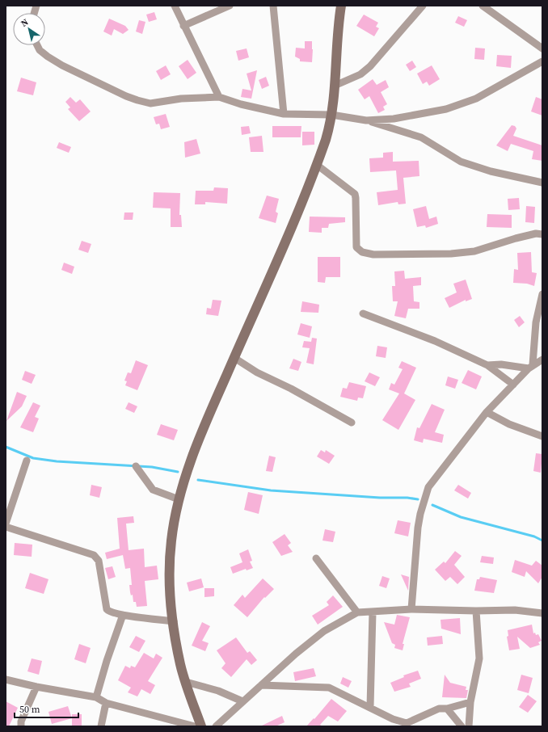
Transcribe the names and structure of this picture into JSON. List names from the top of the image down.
{
  "scale_bar": "50 m",
  "north": "top left"
}
